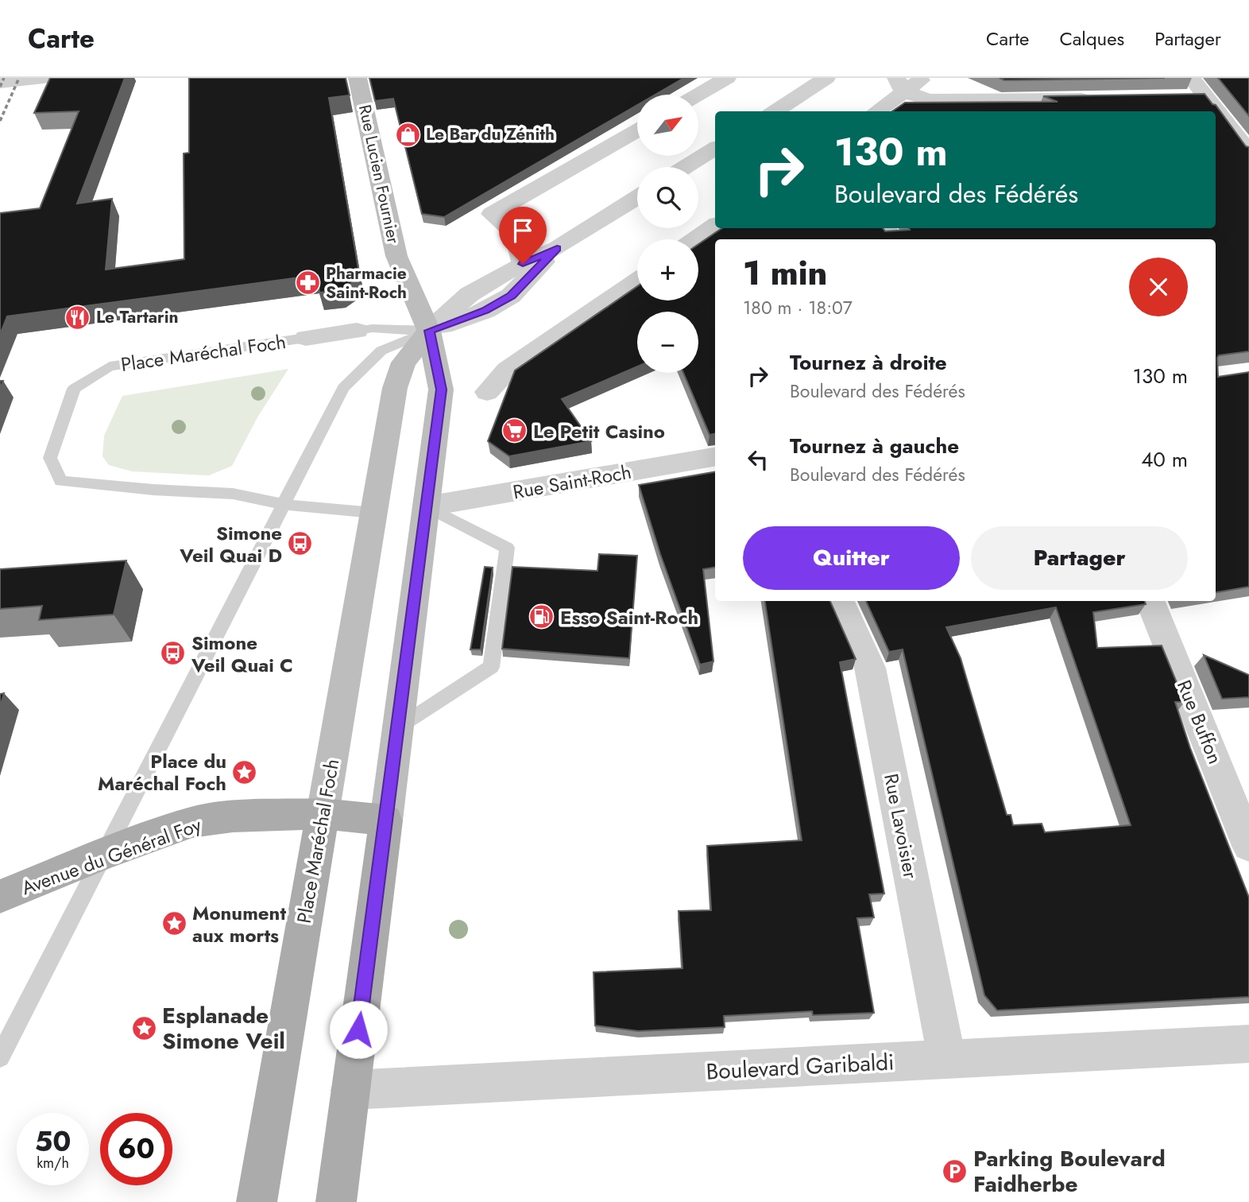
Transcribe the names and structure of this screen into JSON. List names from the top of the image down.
{
  "streets": {
    "main road": ["Rue Lucien Fournier", "Place Maréchal Foch", "Avenue du Général Foy"],
    "street": [
      "Rue Saint-Roch",
      "Rue Buffon",
      "Rue Lavoisier",
      "Boulevard Garibaldi"
    ]
  },
  "crossings": [
    ["Rue Lucien Fournier", "Place Maréchal Foch"],
    ["Place Maréchal Foch", "Avenue du Général Foy"],
    ["Rue Lavoisier", "Boulevard Garibaldi"]
  ],
  "places": {
    "shop": ["Le Bar du Zénith"],
    "pharmacy": ["Pharmacie Saint-Roch"],
    "restaurant": ["Le Tartarin"],
    "supermarket": ["Le Petit Casino"],
    "bus stop": ["Simone Veil Quai D", "Simone Veil Quai C"],
    "fuel station": ["Esso Saint-Roch"],
    "place": ["Place du Maréchal Foch", "Monument aux morts", "Esplanade Simone Veil"],
    "parking": ["Parking Boulevard Faidherbe"]
  },
  "north": "top right",
  "page": {
    "header": "Carte",
    "nav": ["Carte", "Calques", "Partager"],
    "map_buttons": ["+", "−"],
    "turn": ["130 m", "Boulevard des Fédérés"],
    "heading": ["1 min", "180 m · 18:07"],
    "list": [
      {
        "name": "Tournez à droite",
        "note": "Boulevard des Fédérés",
        "value": "130 m"
      },
      {
        "name": "Tournez à gauche",
        "note": "Boulevard des Fédérés",
        "value": "40 m"
      }
    ],
    "buttons": ["Quitter", "Partager"],
    "speed": "50 km/h",
    "limit": "60"
  }
}
